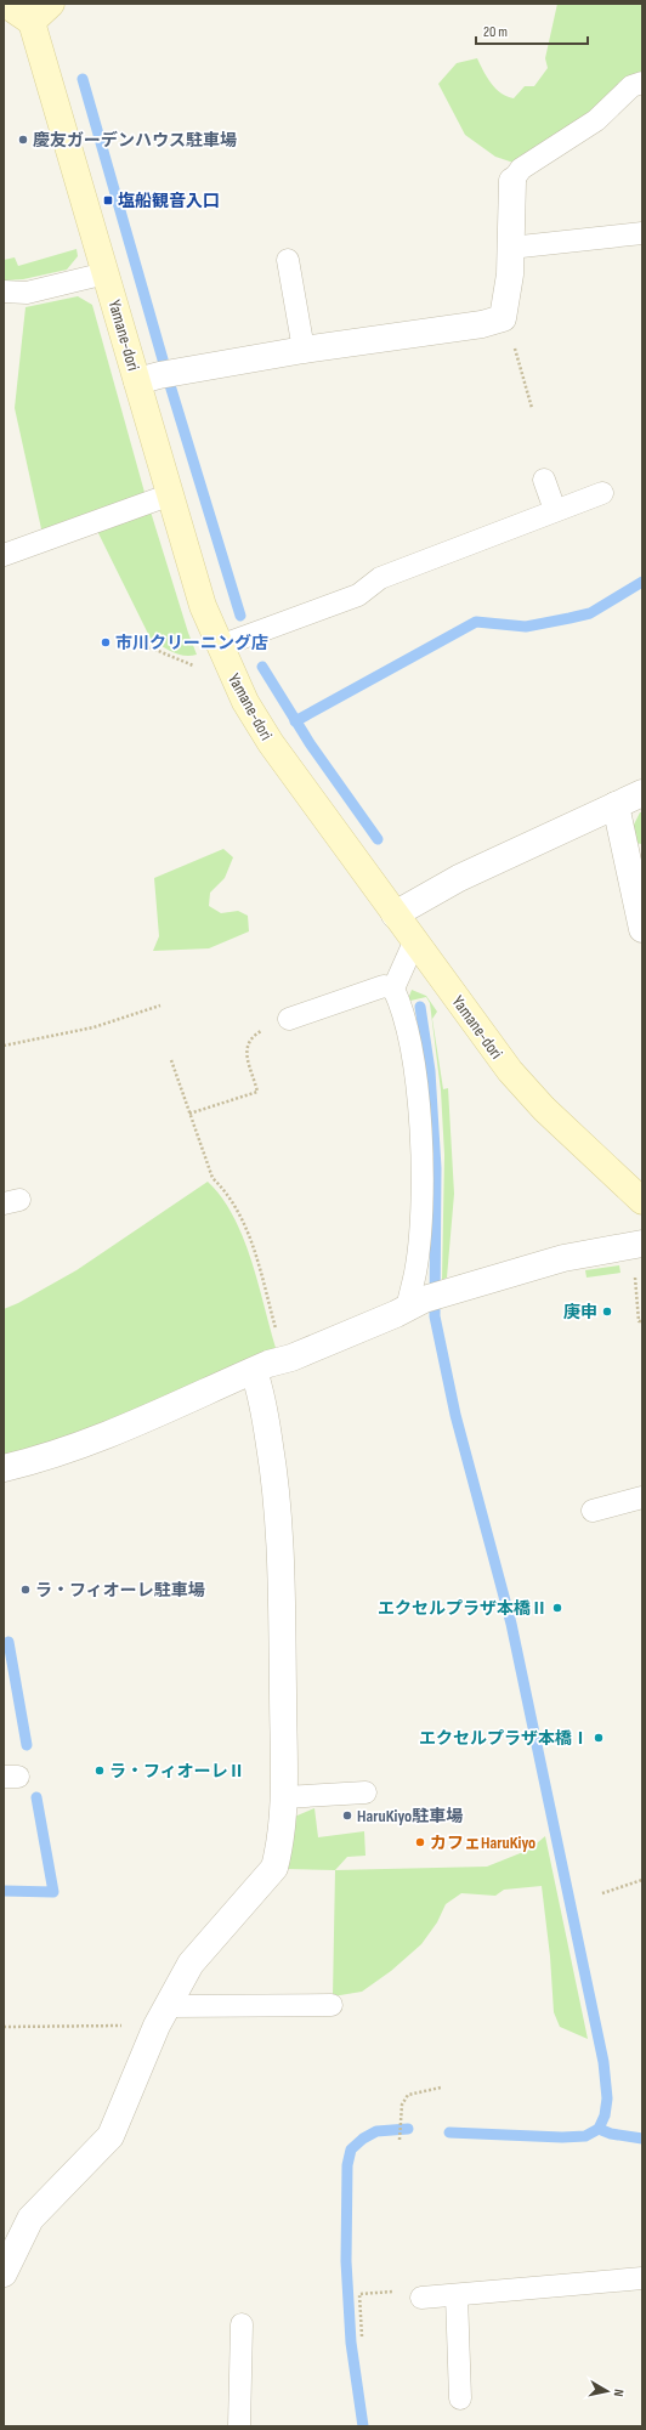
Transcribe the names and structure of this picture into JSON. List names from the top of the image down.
{
  "streets": {
    "street": ["Yamane-dori"]
  },
  "places": {
    "other": [
      "慶友ガーデンハウス駐車場",
      "市川クリーニング店",
      "庚申",
      "ラ・フィオーレ駐車場",
      "エクセルプラザ本橋Ⅱ",
      "エクセルプラザ本橋Ⅰ",
      "ラ・フィオーレⅡ",
      "HaruKiyo駐車場",
      "カフェHaruKiyo"
    ],
    "transit": ["塩船観音入口"]
  },
  "scale_bar": "20 m",
  "north": "right"
}
